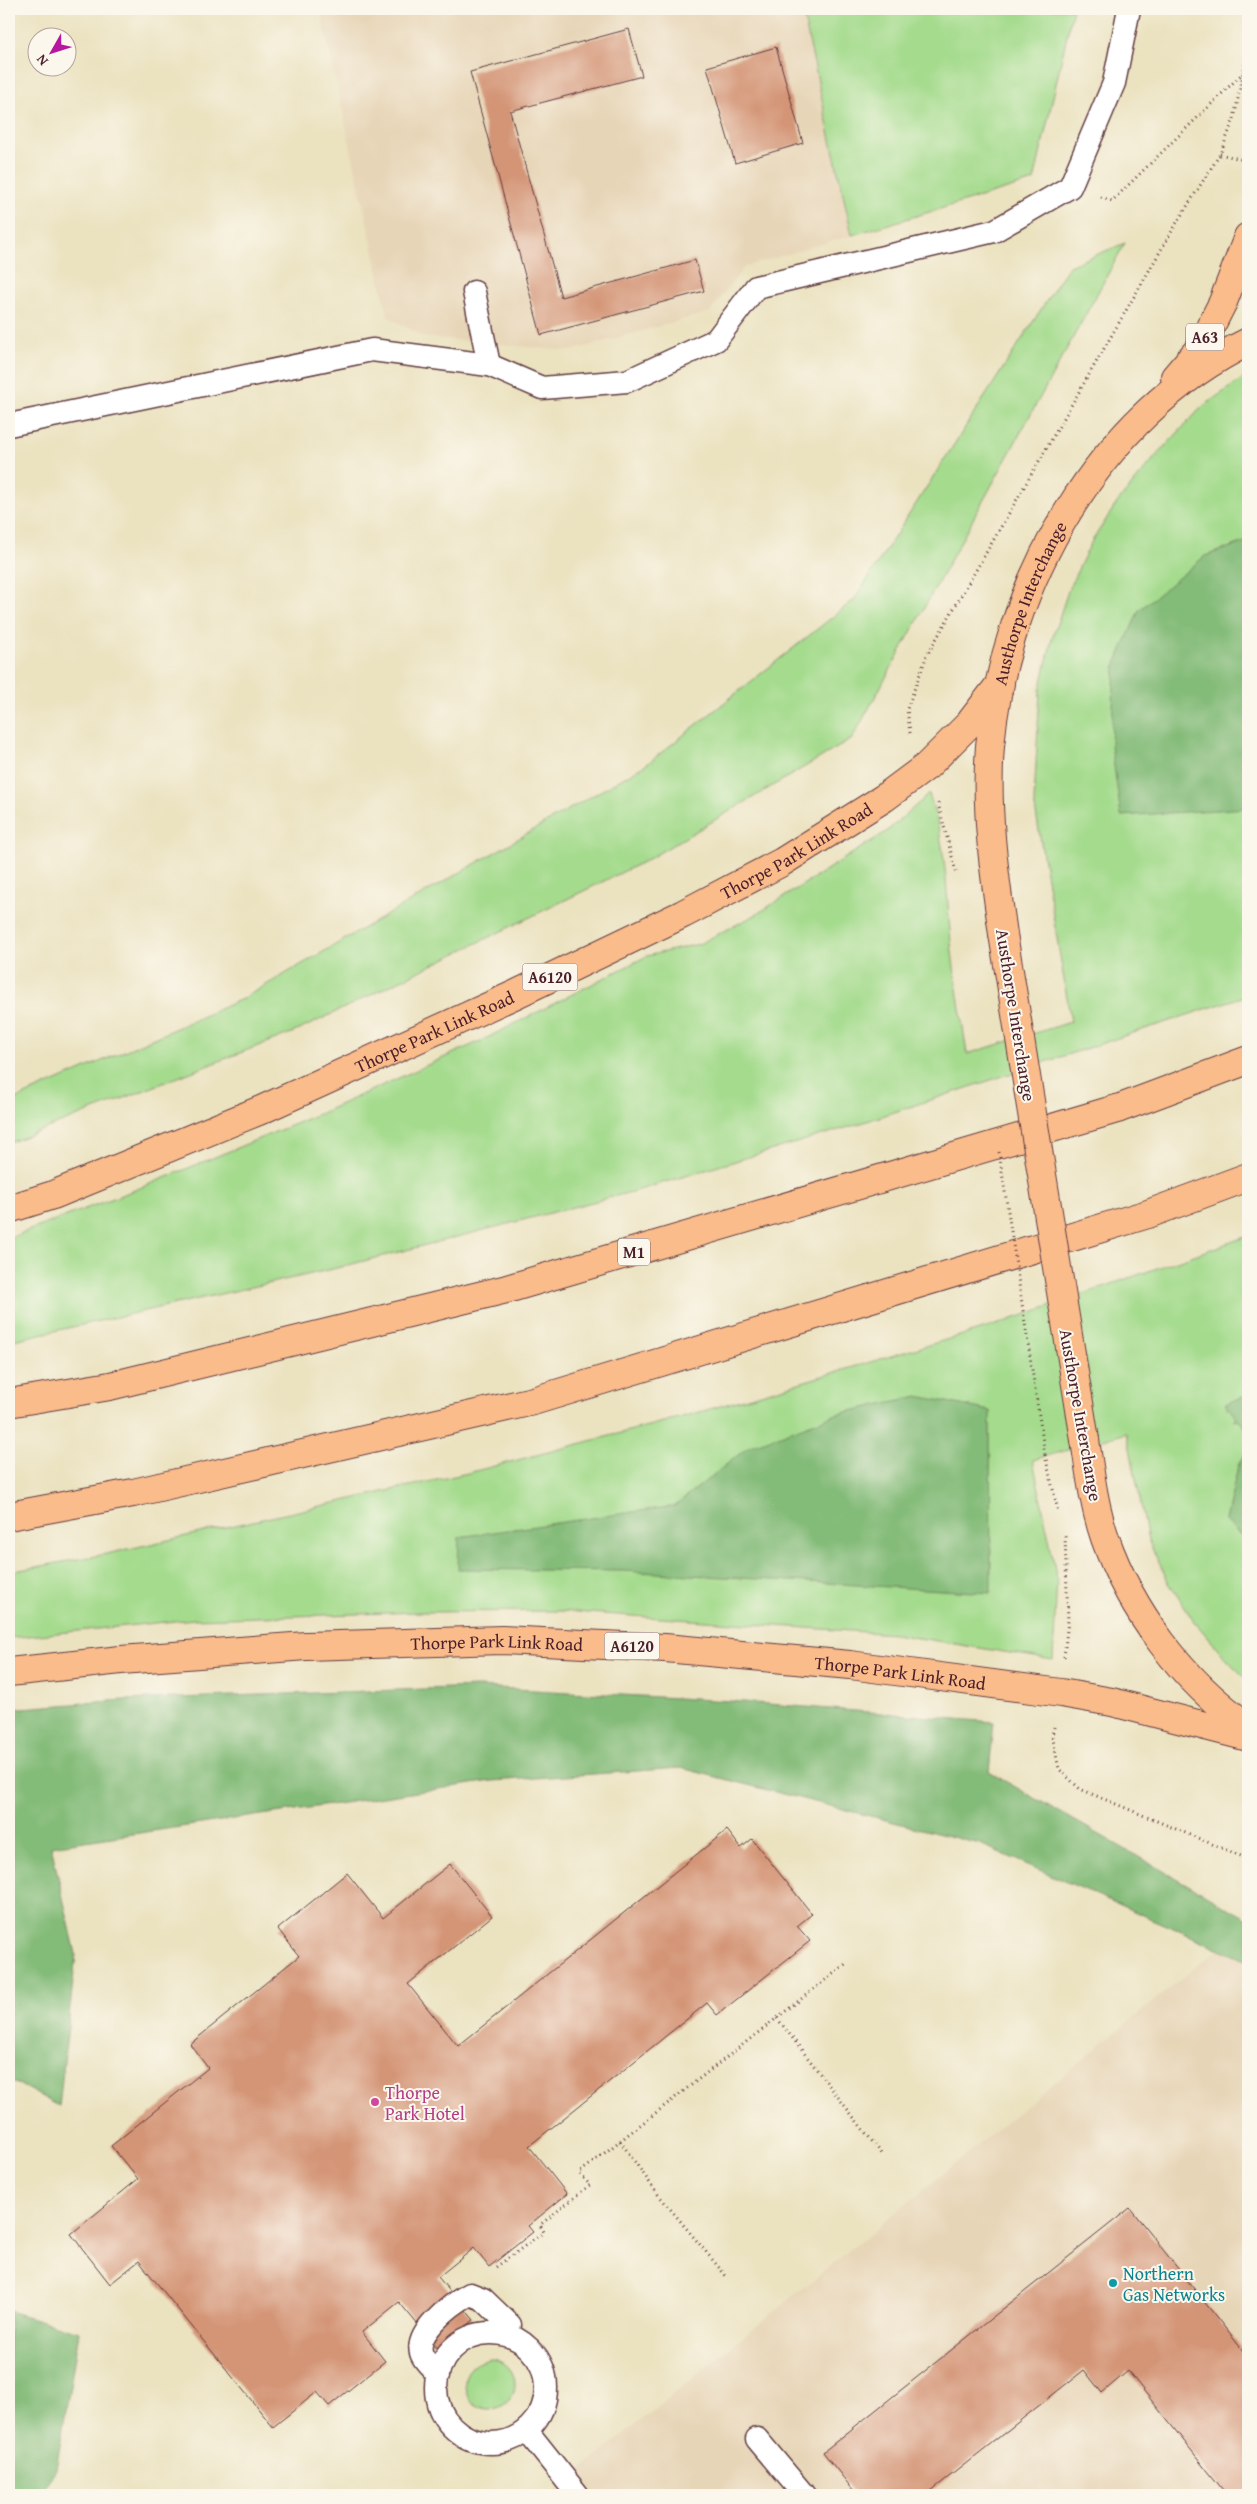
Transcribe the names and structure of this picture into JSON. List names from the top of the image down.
{
  "streets": {
    "highway": [
      "A63",
      "Austhorpe Interchange",
      "Thorpe Park Link Road",
      "A6120",
      "M1"
    ]
  },
  "crossings": [
    ["A63", "Austhorpe Interchange"],
    ["Austhorpe Interchange", "Thorpe Park Link Road"]
  ],
  "places": ["Thorpe Park Hotel", "Northern Gas Networks"],
  "north": "bottom left"
}
